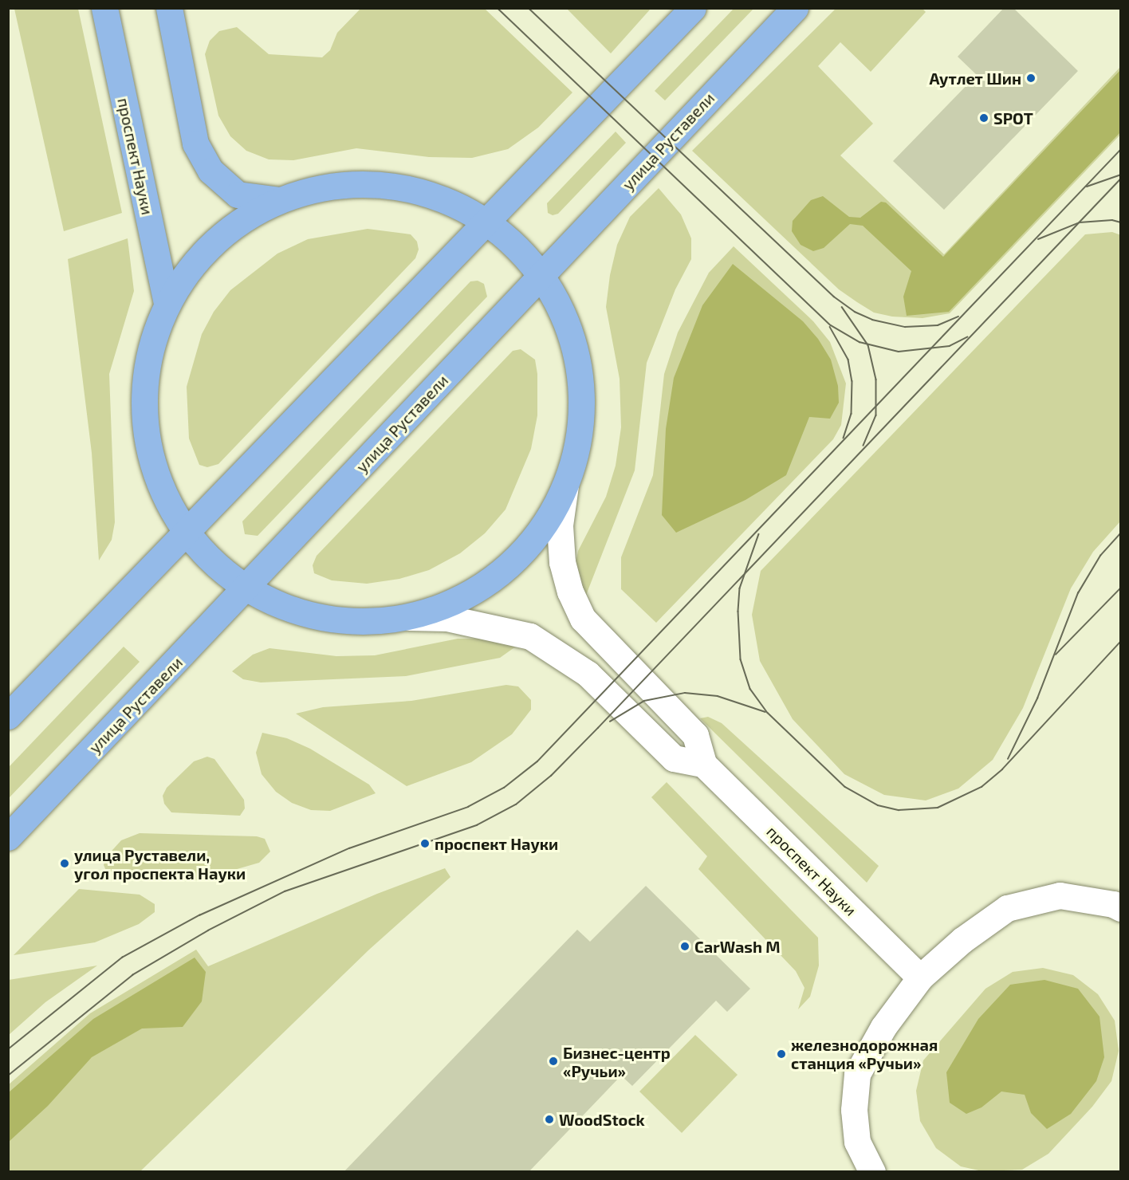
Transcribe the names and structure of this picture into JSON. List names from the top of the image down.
{
  "streets": {
    "main road": ["улица Руставели", "проспект Науки"]
  },
  "places": [
    "Аутлет Шин",
    "SPOT",
    "проспект Науки",
    "улица Руставели, угол проспекта Науки",
    "CarWash M",
    "железнодорожная станция «Ручьи»",
    "Бизнес-центр «Ручьи»",
    "WoodStock"
  ]
}
